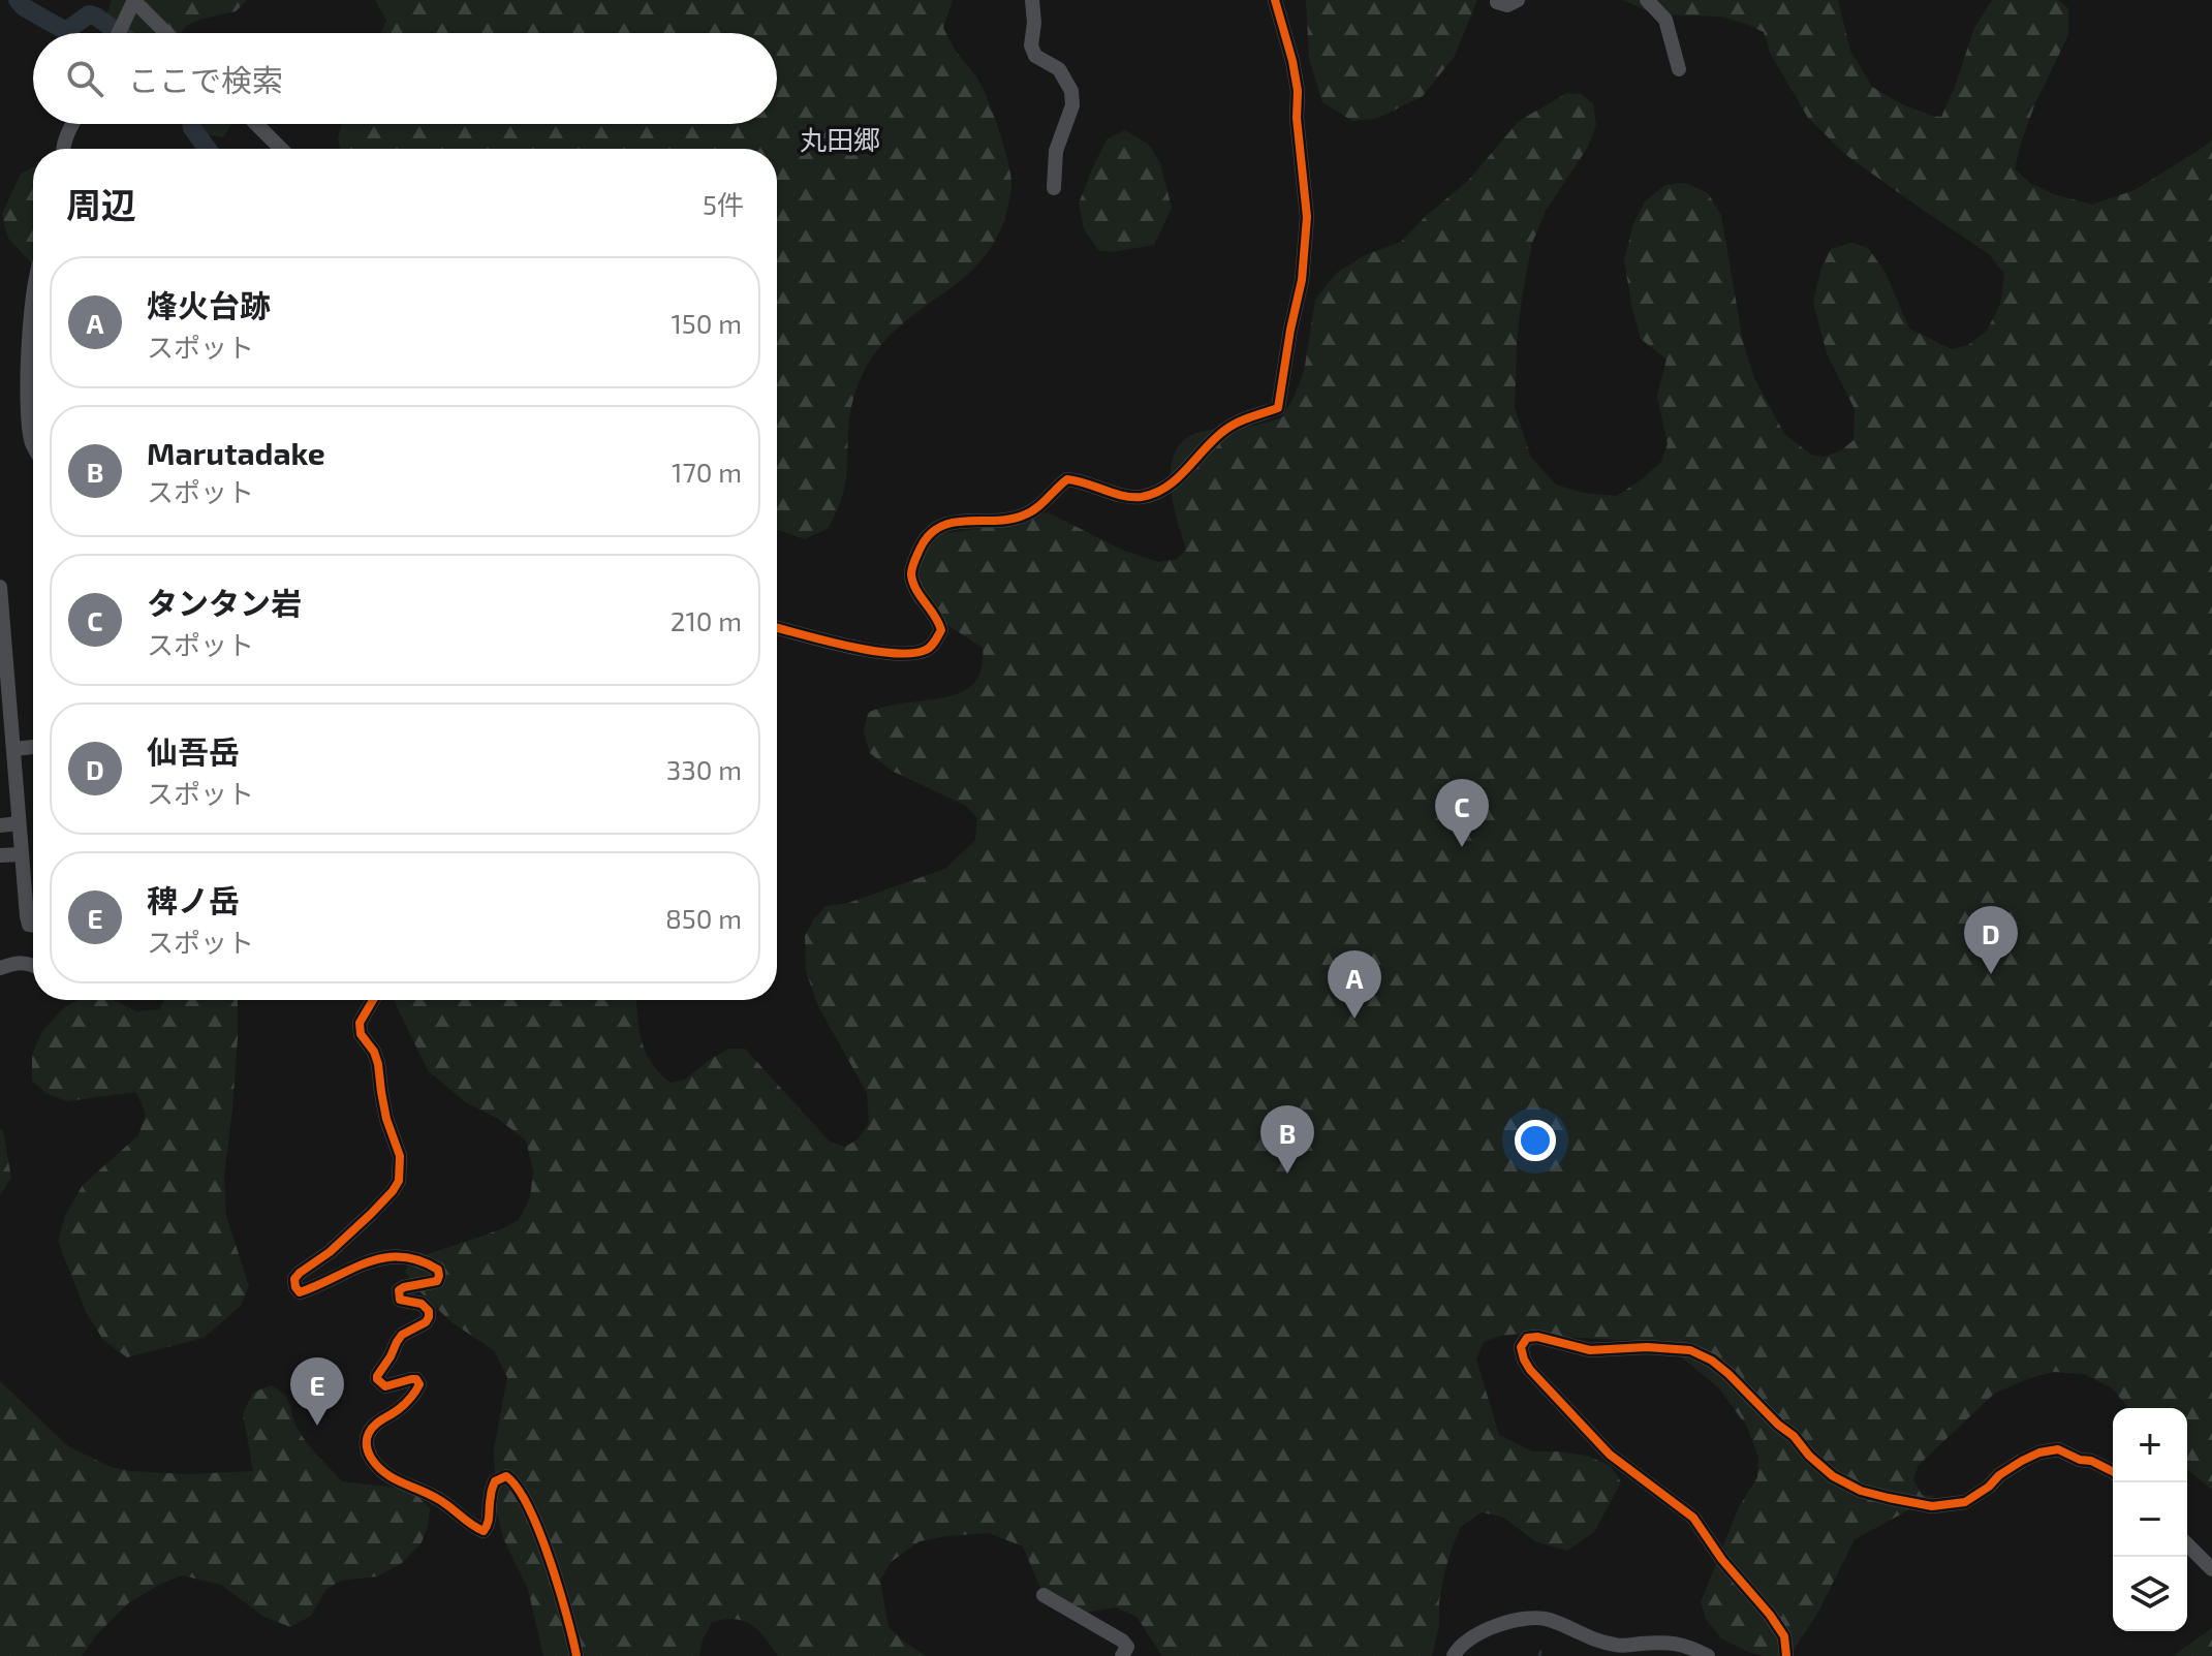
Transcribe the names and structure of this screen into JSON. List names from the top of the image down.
{
  "districts": ["丸田郷"],
  "page": {
    "search": "ここで検索",
    "heading": ["周辺", "5件"],
    "list": [
      {
        "mark": "A",
        "name": "烽火台跡",
        "note": "スポット",
        "value": "150 m"
      },
      {
        "mark": "B",
        "name": "Marutadake",
        "note": "スポット",
        "value": "170 m"
      },
      {
        "mark": "C",
        "name": "タンタン岩",
        "note": "スポット",
        "value": "210 m"
      },
      {
        "mark": "D",
        "name": "仙吾岳",
        "note": "スポット",
        "value": "330 m"
      },
      {
        "mark": "E",
        "name": "稗ノ岳",
        "note": "スポット",
        "value": "850 m"
      }
    ],
    "pins": [
      "C",
      "D",
      "A",
      "B",
      "E"
    ],
    "map_buttons": ["+", "−"]
  }
}
